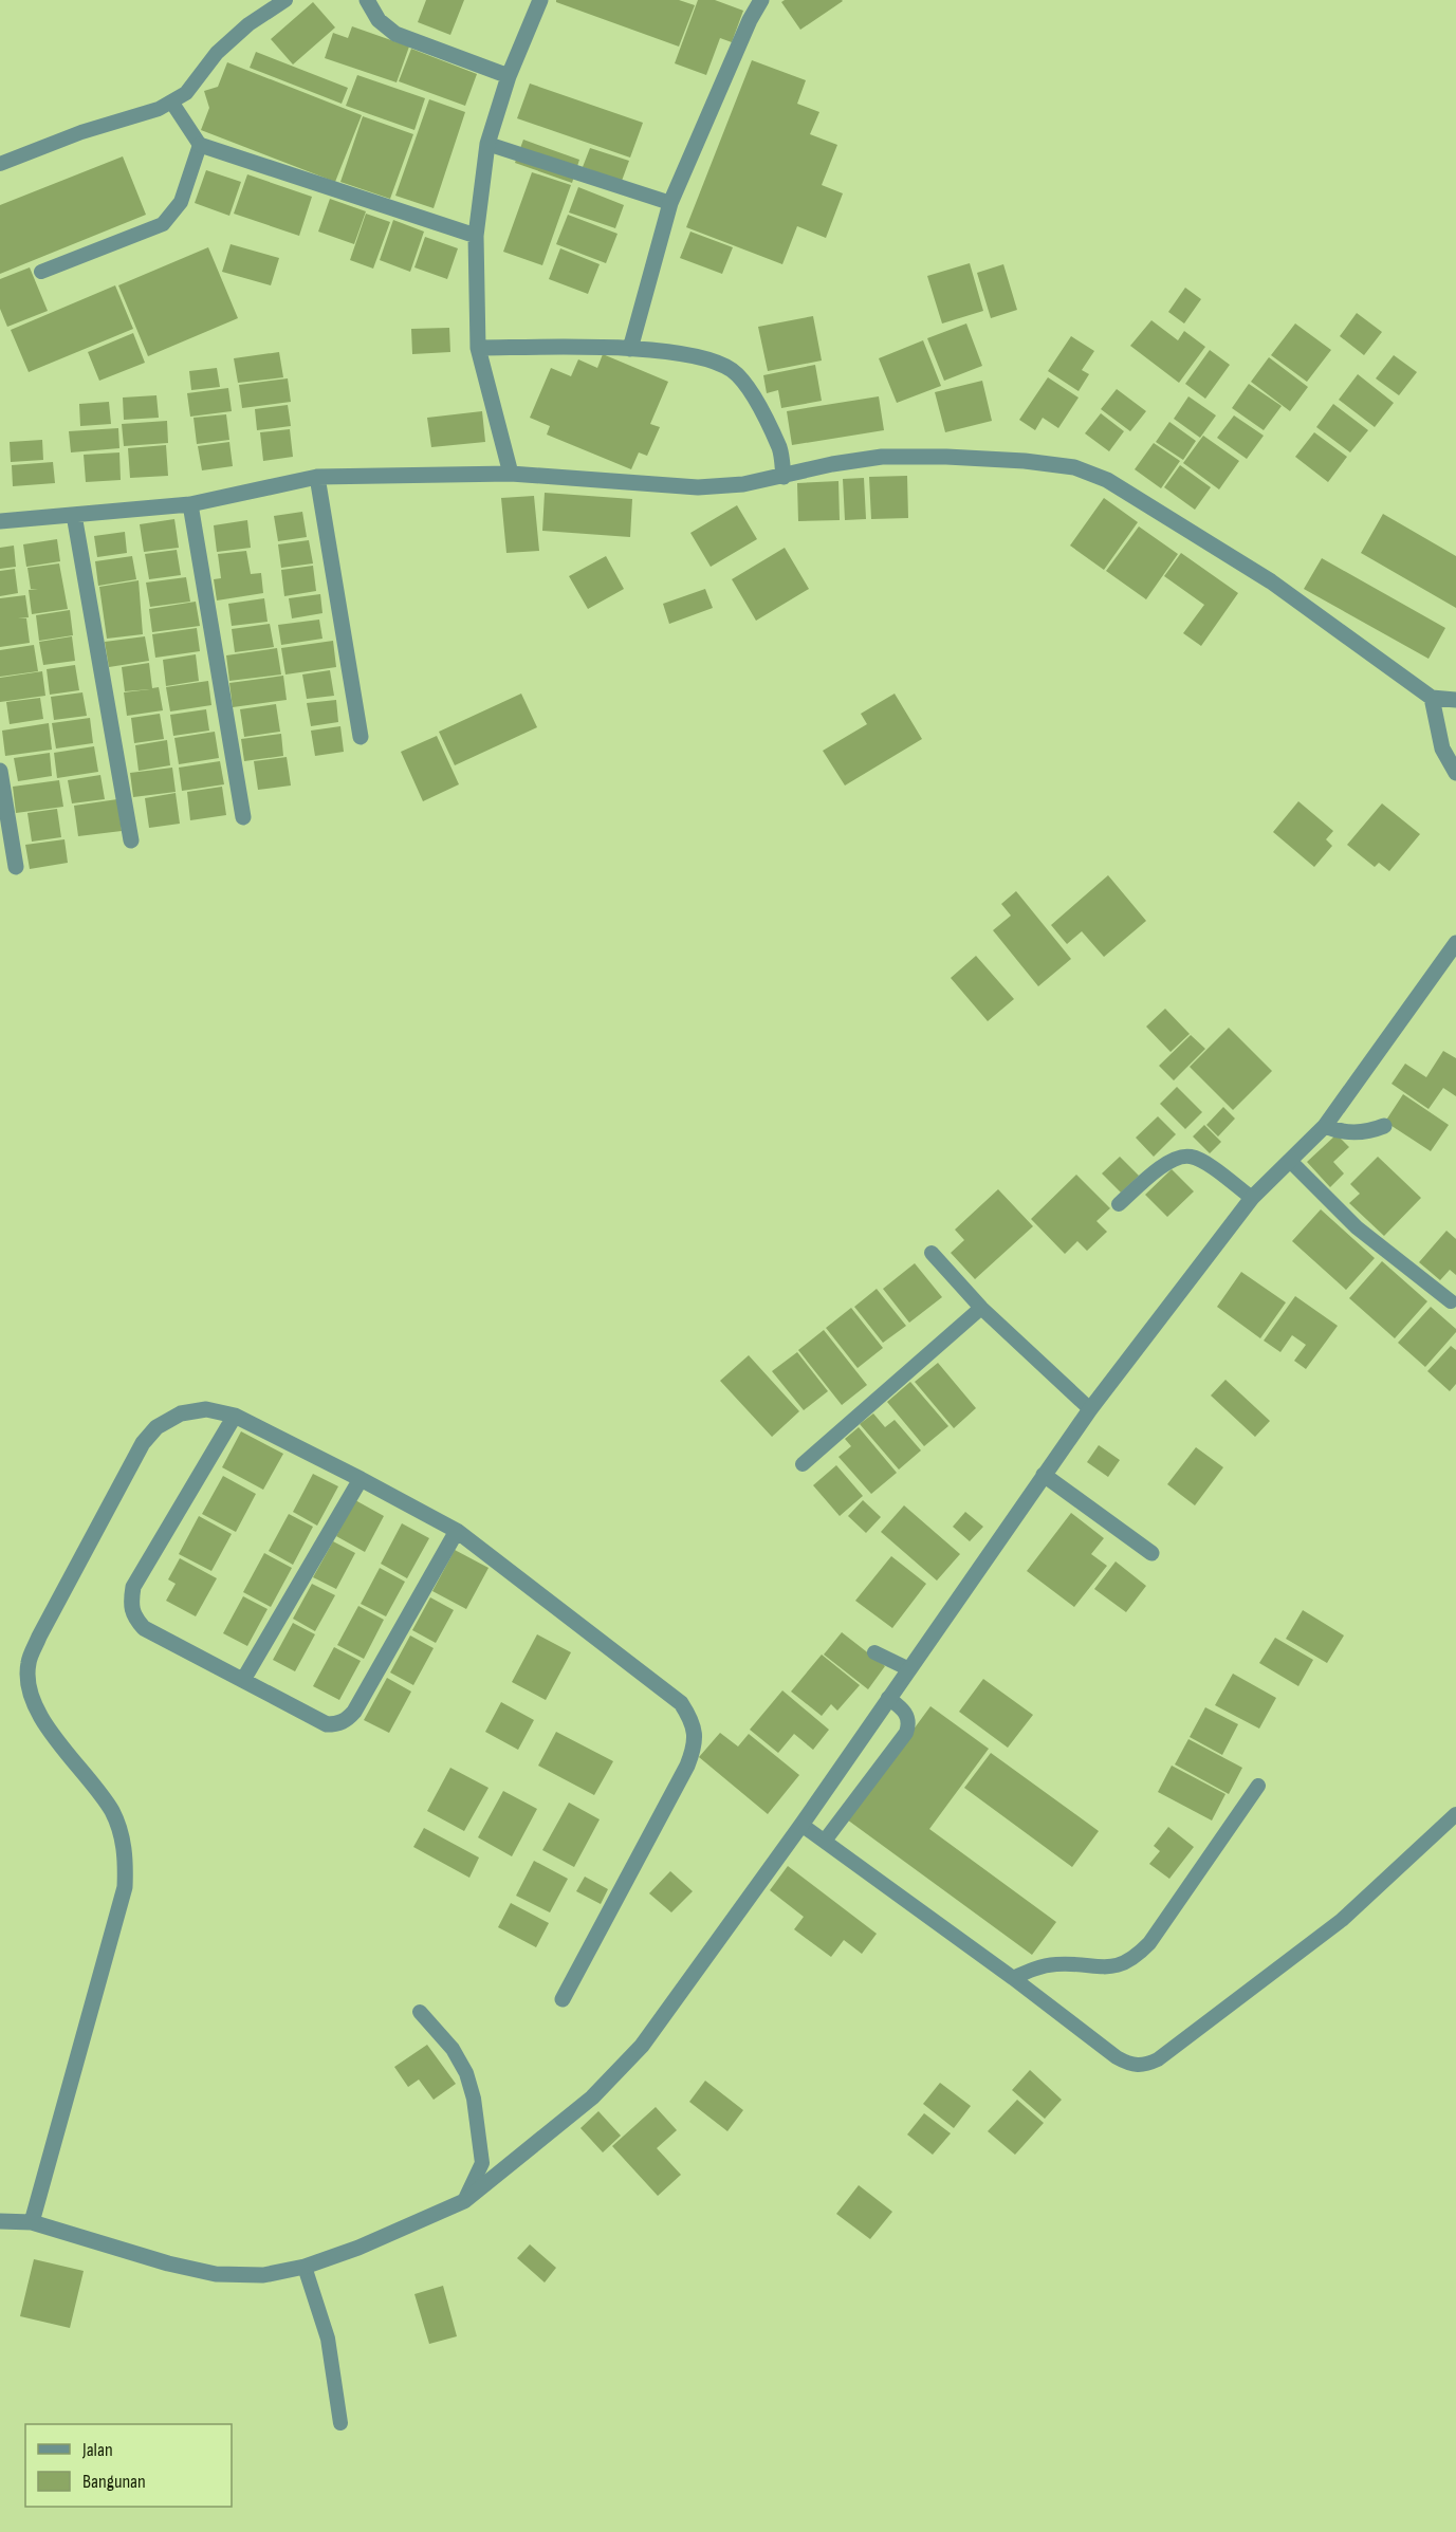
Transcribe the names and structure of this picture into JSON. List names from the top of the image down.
{
  "legend": ["Jalan", "Bangunan"]
}
